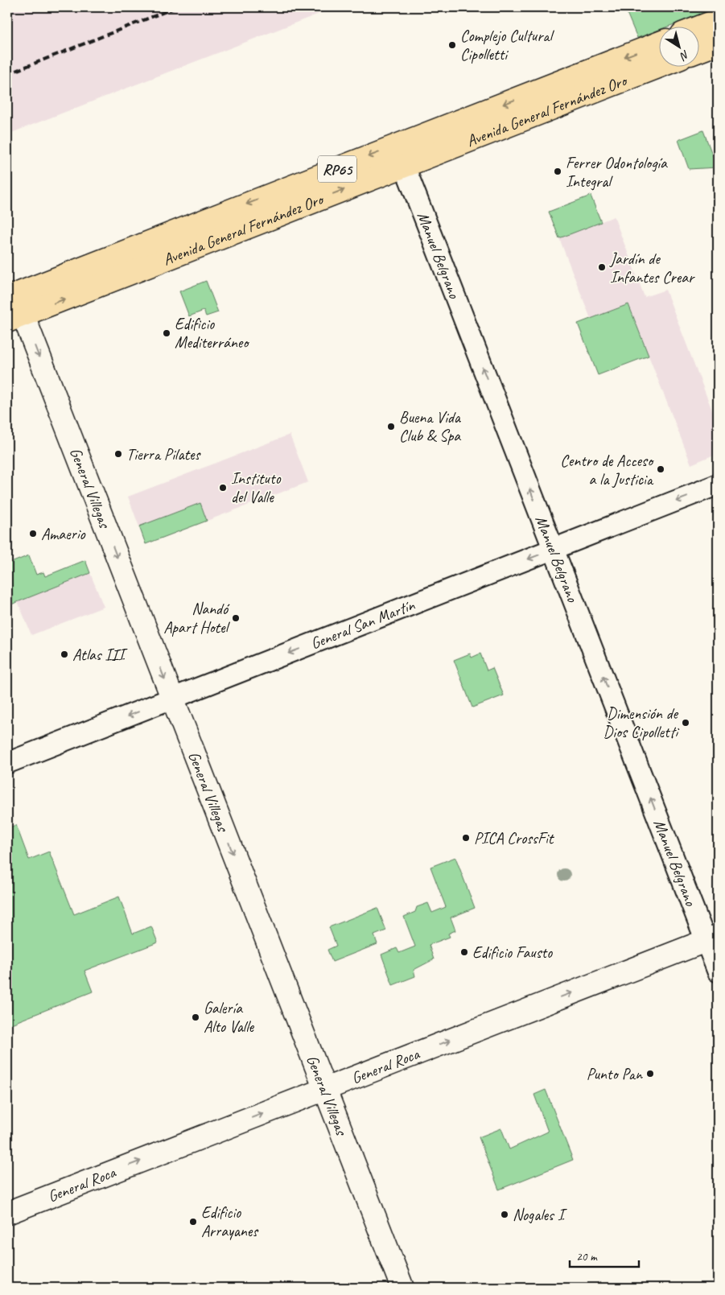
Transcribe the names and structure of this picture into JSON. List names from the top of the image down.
{
  "streets": {
    "main road": ["Avenida General Fernández Oro", "RP65"],
    "street": [
      "Manuel Belgrano",
      "General Villegas",
      "General San Martín",
      "General Roca"
    ]
  },
  "crossings": [
    ["Avenida General Fernández Oro", "Manuel Belgrano"],
    ["Avenida General Fernández Oro", "General Villegas"],
    ["Manuel Belgrano", "General San Martín"],
    ["Manuel Belgrano", "General Roca"],
    ["General Villegas", "General San Martín"],
    ["General Villegas", "General Roca"]
  ],
  "one_way": [
    "Manuel Belgrano",
    "General Villegas",
    "General San Martín",
    "General Roca"
  ],
  "places": [
    "Complejo Cultural Cipolletti",
    "Ferrer Odontología Integral",
    "Jardín de Infantes Crear",
    "Edificio Mediterráneo",
    "Buena Vida Club & Spa",
    "Tierra Pilates",
    "Centro de Acceso a la Justicia",
    "Instituto del Valle",
    "Amaerio",
    "Nandó Apart Hotel",
    "Atlas III",
    "Dimensión de Dios Cipolletti",
    "PICA CrossFit",
    "Edificio Fausto",
    "Galería Alto Valle",
    "Punto Pan",
    "Nogales I",
    "Edificio Arrayanes"
  ],
  "scale_bar": "20 m",
  "north": "bottom right"
}
